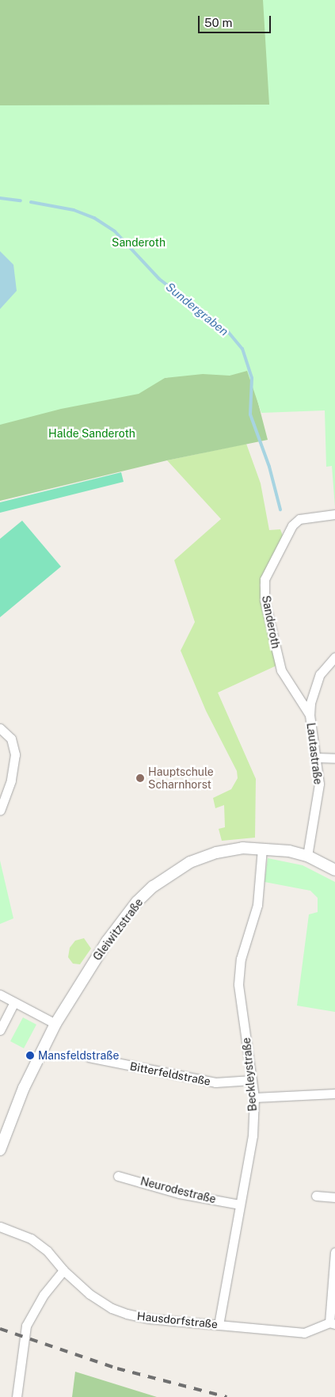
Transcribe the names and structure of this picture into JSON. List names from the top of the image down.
{
  "streets": {
    "street": [
      "Sanderoth",
      "Lautastraße",
      "Gleiwitzstraße",
      "Bitterfeldstraße",
      "Beckleystraße",
      "Neurodestraße",
      "Hausdorfstraße"
    ]
  },
  "crossings": [
    ["Sanderoth", "Lautastraße"],
    ["Lautastraße", "Gleiwitzstraße"],
    ["Gleiwitzstraße", "Beckleystraße"],
    ["Bitterfeldstraße", "Beckleystraße"],
    ["Beckleystraße", "Neurodestraße"],
    ["Beckleystraße", "Hausdorfstraße"]
  ],
  "water": ["Sundergraben"],
  "parks": ["Sanderoth", "Halde Sanderoth"],
  "places": ["Hauptschule Scharnhorst", "Mansfeldstraße"],
  "scale_bar": "50 m"
}
